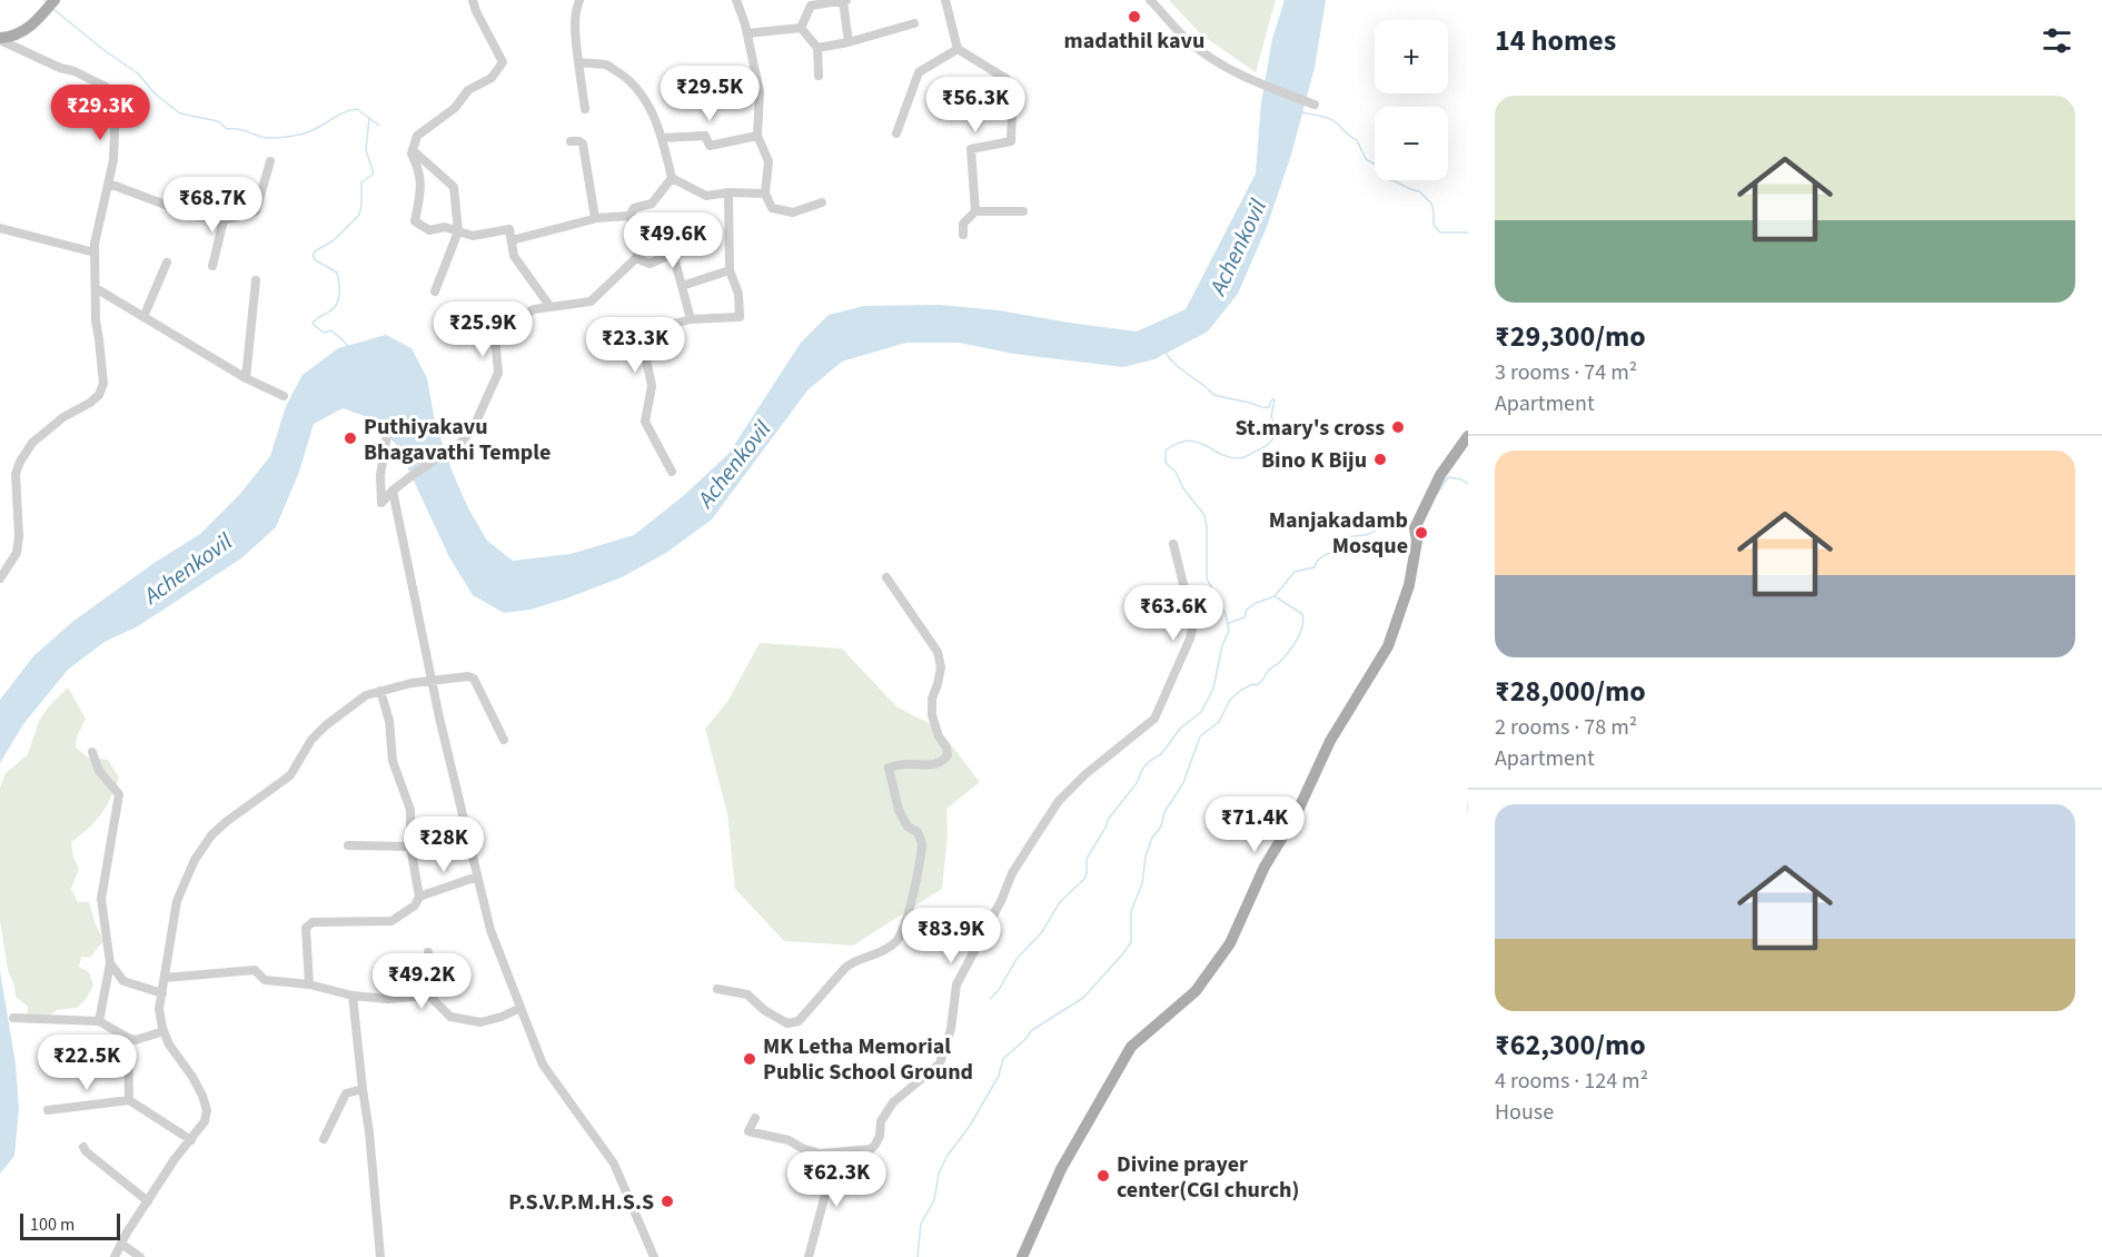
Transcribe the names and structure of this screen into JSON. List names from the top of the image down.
{
  "water": ["Achenkovil"],
  "places": [
    "madathil kavu",
    "St.mary's cross",
    "Puthiyakavu Bhagavathi Temple",
    "Bino K Biju",
    "Manjakadamb Mosque",
    "MK Letha Memorial Public School Ground",
    "Divine prayer center(CGI church)",
    "P.S.V.P.M.H.S.S"
  ],
  "scale_bar": "100 m",
  "page": {
    "heading": "14 homes",
    "map_buttons": ["+", "−"],
    "price": [
      "₹29.5K",
      "₹56.3K",
      "₹29.3K",
      "₹68.7K",
      "₹49.6K",
      "₹25.9K",
      "₹23.3K",
      "₹63.6K",
      "₹71.4K",
      "₹28K",
      "₹83.9K",
      "₹49.2K",
      "₹22.5K",
      "₹62.3K"
    ],
    "list": [
      {
        "name": "₹29,300/mo",
        "note": "3 rooms · 74 m² · Apartment"
      },
      {
        "name": "₹28,000/mo",
        "note": "2 rooms · 78 m² · Apartment"
      },
      {
        "name": "₹62,300/mo",
        "note": "4 rooms · 124 m² · House"
      }
    ],
    "scale": "100 m"
  }
}
